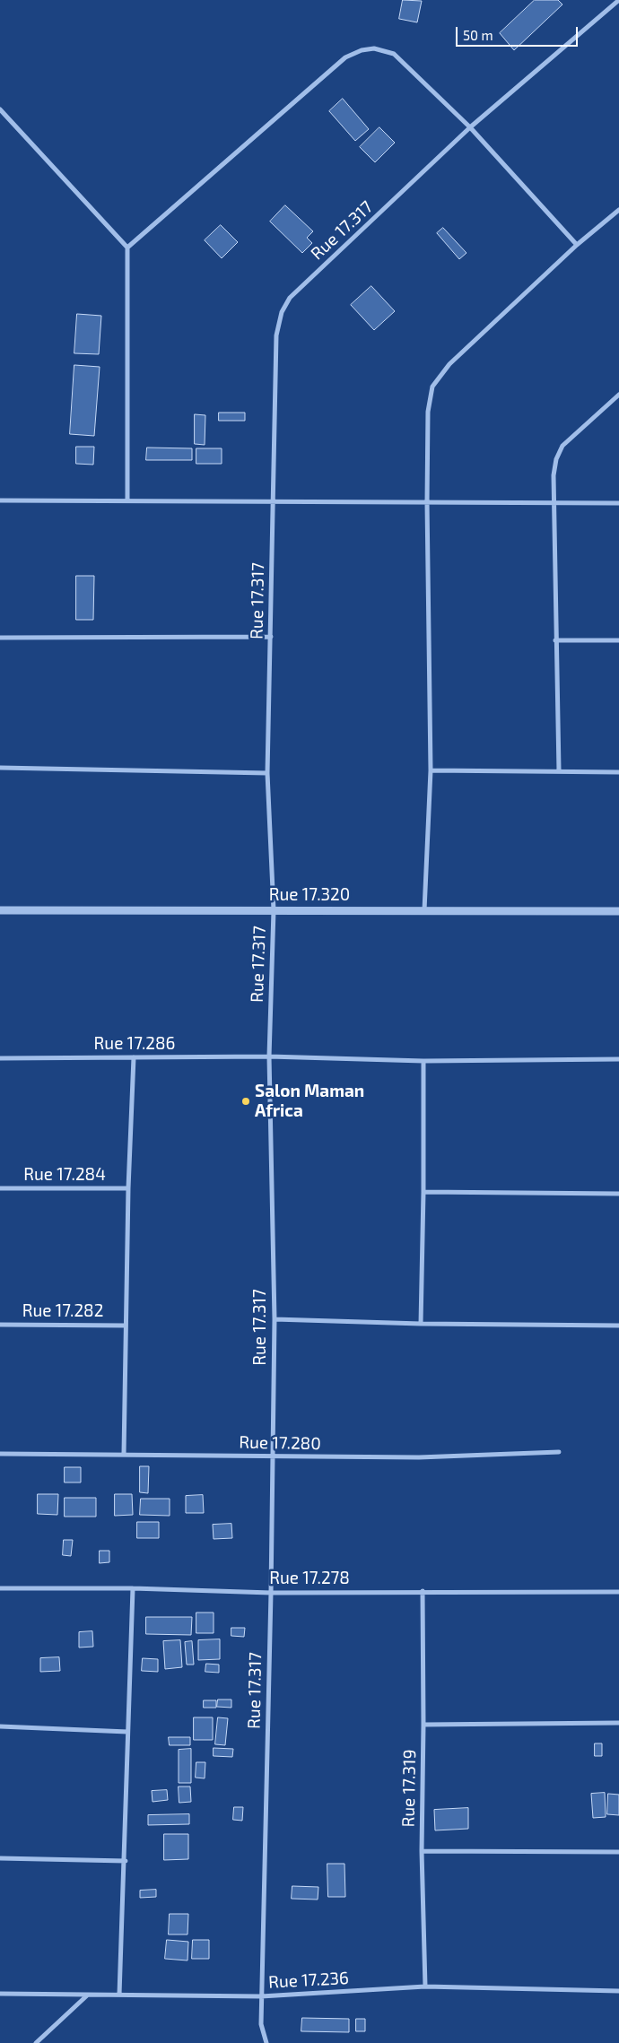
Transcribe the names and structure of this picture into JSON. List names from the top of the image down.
{
  "streets": {
    "street": [
      "Rue 17.317",
      "Rue 17.320",
      "Rue 17.286",
      "Rue 17.284",
      "Rue 17.282",
      "Rue 17.280",
      "Rue 17.278",
      "Rue 17.319",
      "Rue 17.236"
    ]
  },
  "crossings": [
    ["Rue 17.317", "Rue 17.320"],
    ["Rue 17.317", "Rue 17.286"],
    ["Rue 17.317", "Rue 17.280"],
    ["Rue 17.317", "Rue 17.278"],
    ["Rue 17.317", "Rue 17.236"],
    ["Rue 17.278", "Rue 17.319"],
    ["Rue 17.319", "Rue 17.236"]
  ],
  "places": ["Salon Maman Africa"],
  "scale_bar": "50 m"
}
